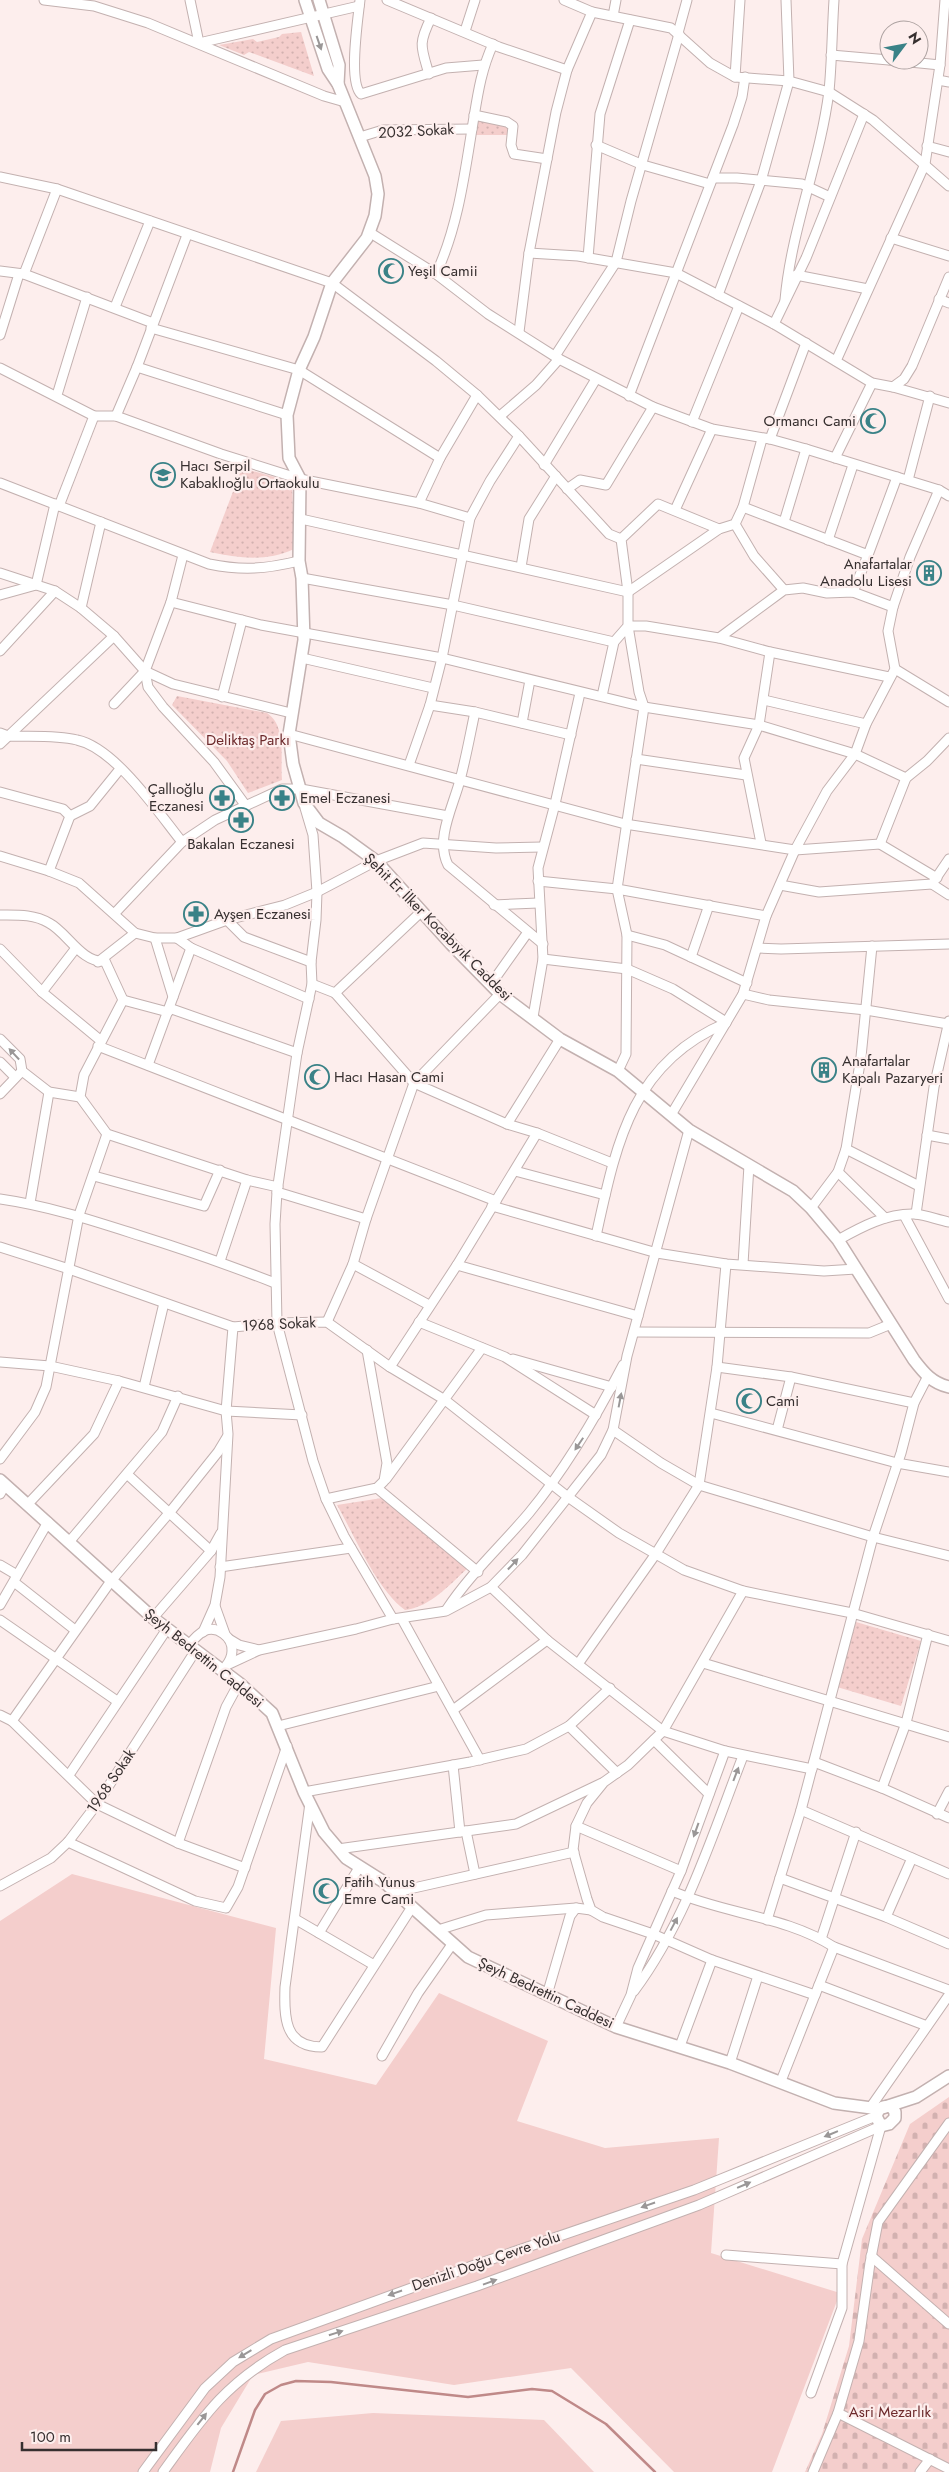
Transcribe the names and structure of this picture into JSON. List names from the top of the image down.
{
  "streets": {
    "main road": ["Şehit Er İlker Kocabıyık Caddesi", "Şeyh Bedrettin Caddesi"],
    "street": ["2032 Sokak", "1968 Sokak", "Denizli Doğu Çevre Yolu"]
  },
  "crossings": [
    ["2032 Sokak", "Şehit Er İlker Kocabıyık Caddesi"],
    ["1968 Sokak", "Şeyh Bedrettin Caddesi"],
    ["Şeyh Bedrettin Caddesi", "Denizli Doğu Çevre Yolu"]
  ],
  "parks": ["Deliktaş Parkı", "Asri Mezarlık"],
  "places": {
    "mosque": [
      "Yeşil Camii",
      "Ormancı Cami",
      "Hacı Hasan Cami",
      "Cami",
      "Fatih Yunus Emre Cami"
    ],
    "school or university": ["Hacı Serpil Kabaklıoğlu Ortaokulu"],
    "building": ["Anafartalar Anadolu Lisesi", "Anafartalar Kapalı Pazaryeri"],
    "pharmacy": [
      "Çallıoğlu Eczanesi",
      "Emel Eczanesi",
      "Bakalan Eczanesi",
      "Ayşen Eczanesi"
    ]
  },
  "scale_bar": "100 m",
  "north": "top right"
}
